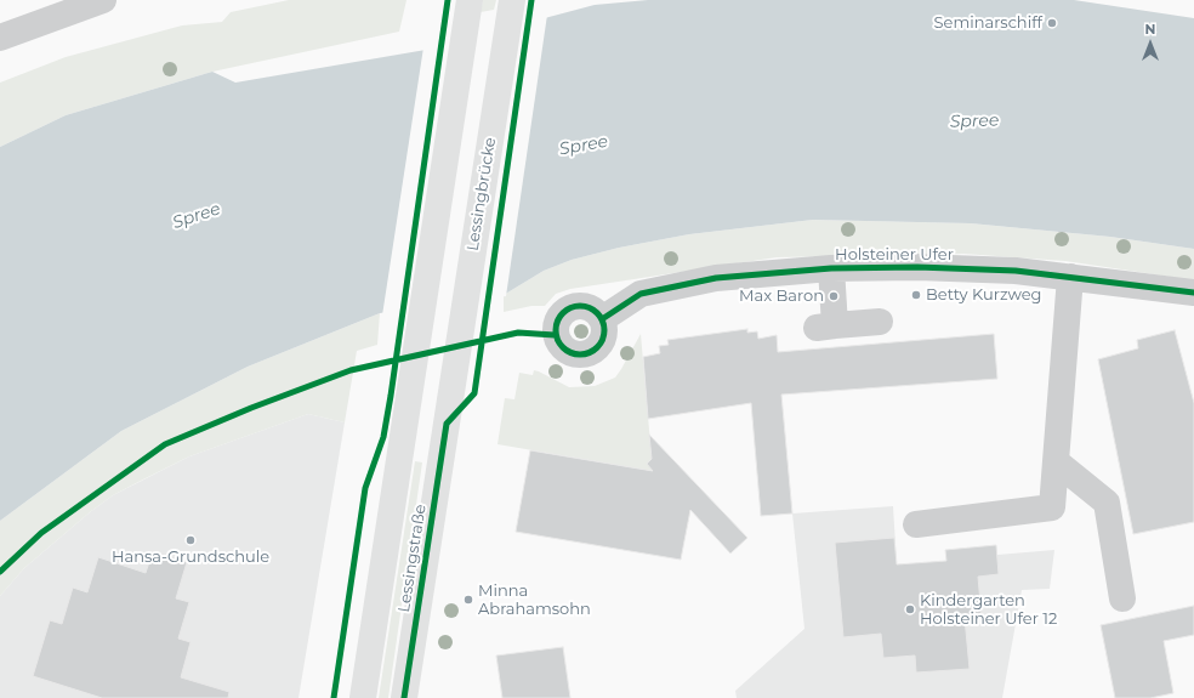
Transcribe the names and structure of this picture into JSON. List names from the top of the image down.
{
  "streets": {
    "main road": ["Lessingbrücke", "Lessingstraße"],
    "street": ["Holsteiner Ufer"]
  },
  "crossings": [
    ["Lessingbrücke", "Lessingstraße"]
  ],
  "water": ["Spree"],
  "places": [
    "Seminarschiff",
    "Betty Kurzweg",
    "Max Baron",
    "Hansa-Grundschule",
    "Minna Abrahamsohn",
    "Kindergarten Holsteiner Ufer 12"
  ],
  "north": "top"
}
